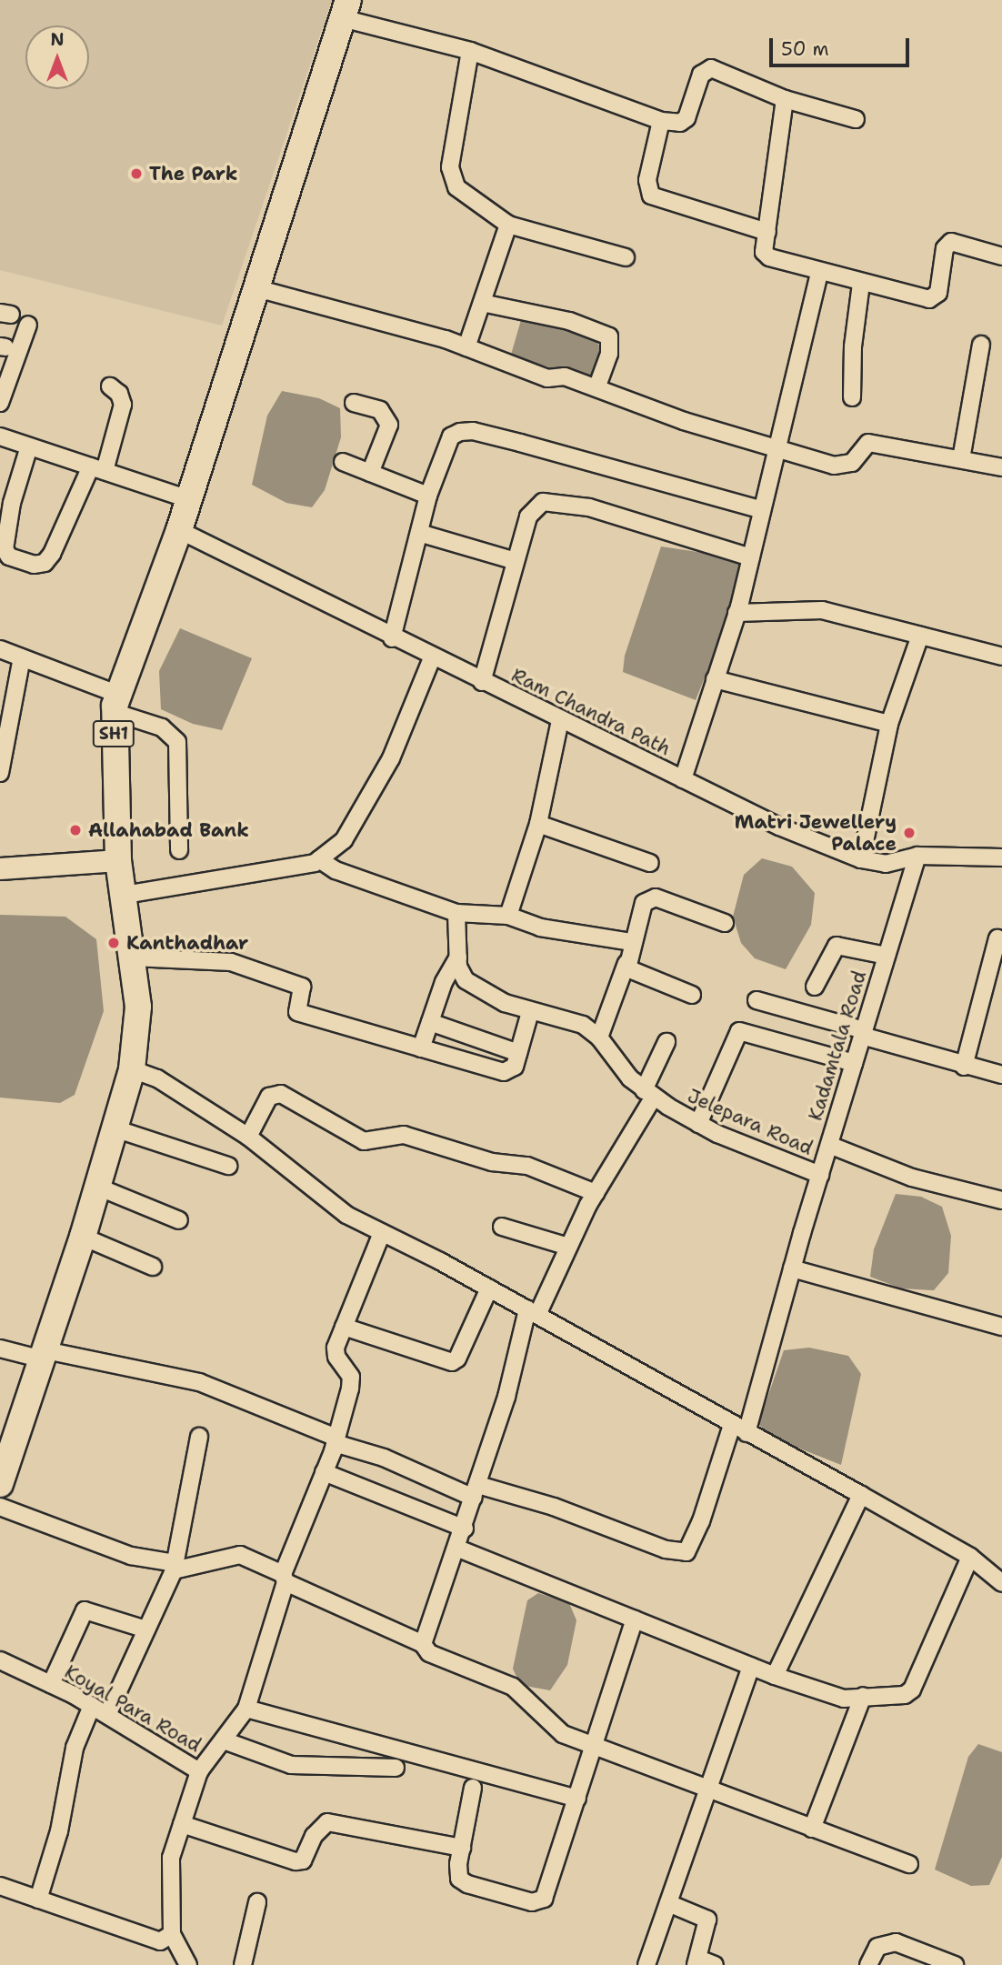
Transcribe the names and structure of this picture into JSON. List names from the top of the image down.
{
  "streets": {
    "main road": ["SH1"],
    "street": [
      "Ram Chandra Path",
      "Kadamtala Road",
      "Jelepara Road",
      "Koyal Para Road"
    ]
  },
  "crossings": [
    ["Ram Chandra Path", "SH1"],
    ["Ram Chandra Path", "Kadamtala Road"],
    ["Kadamtala Road", "Jelepara Road"]
  ],
  "places": [
    "The Park",
    "Allahabad Bank",
    "Matri Jewellery Palace",
    "Kanthadhar"
  ],
  "scale_bar": "50 m",
  "north": "top"
}
